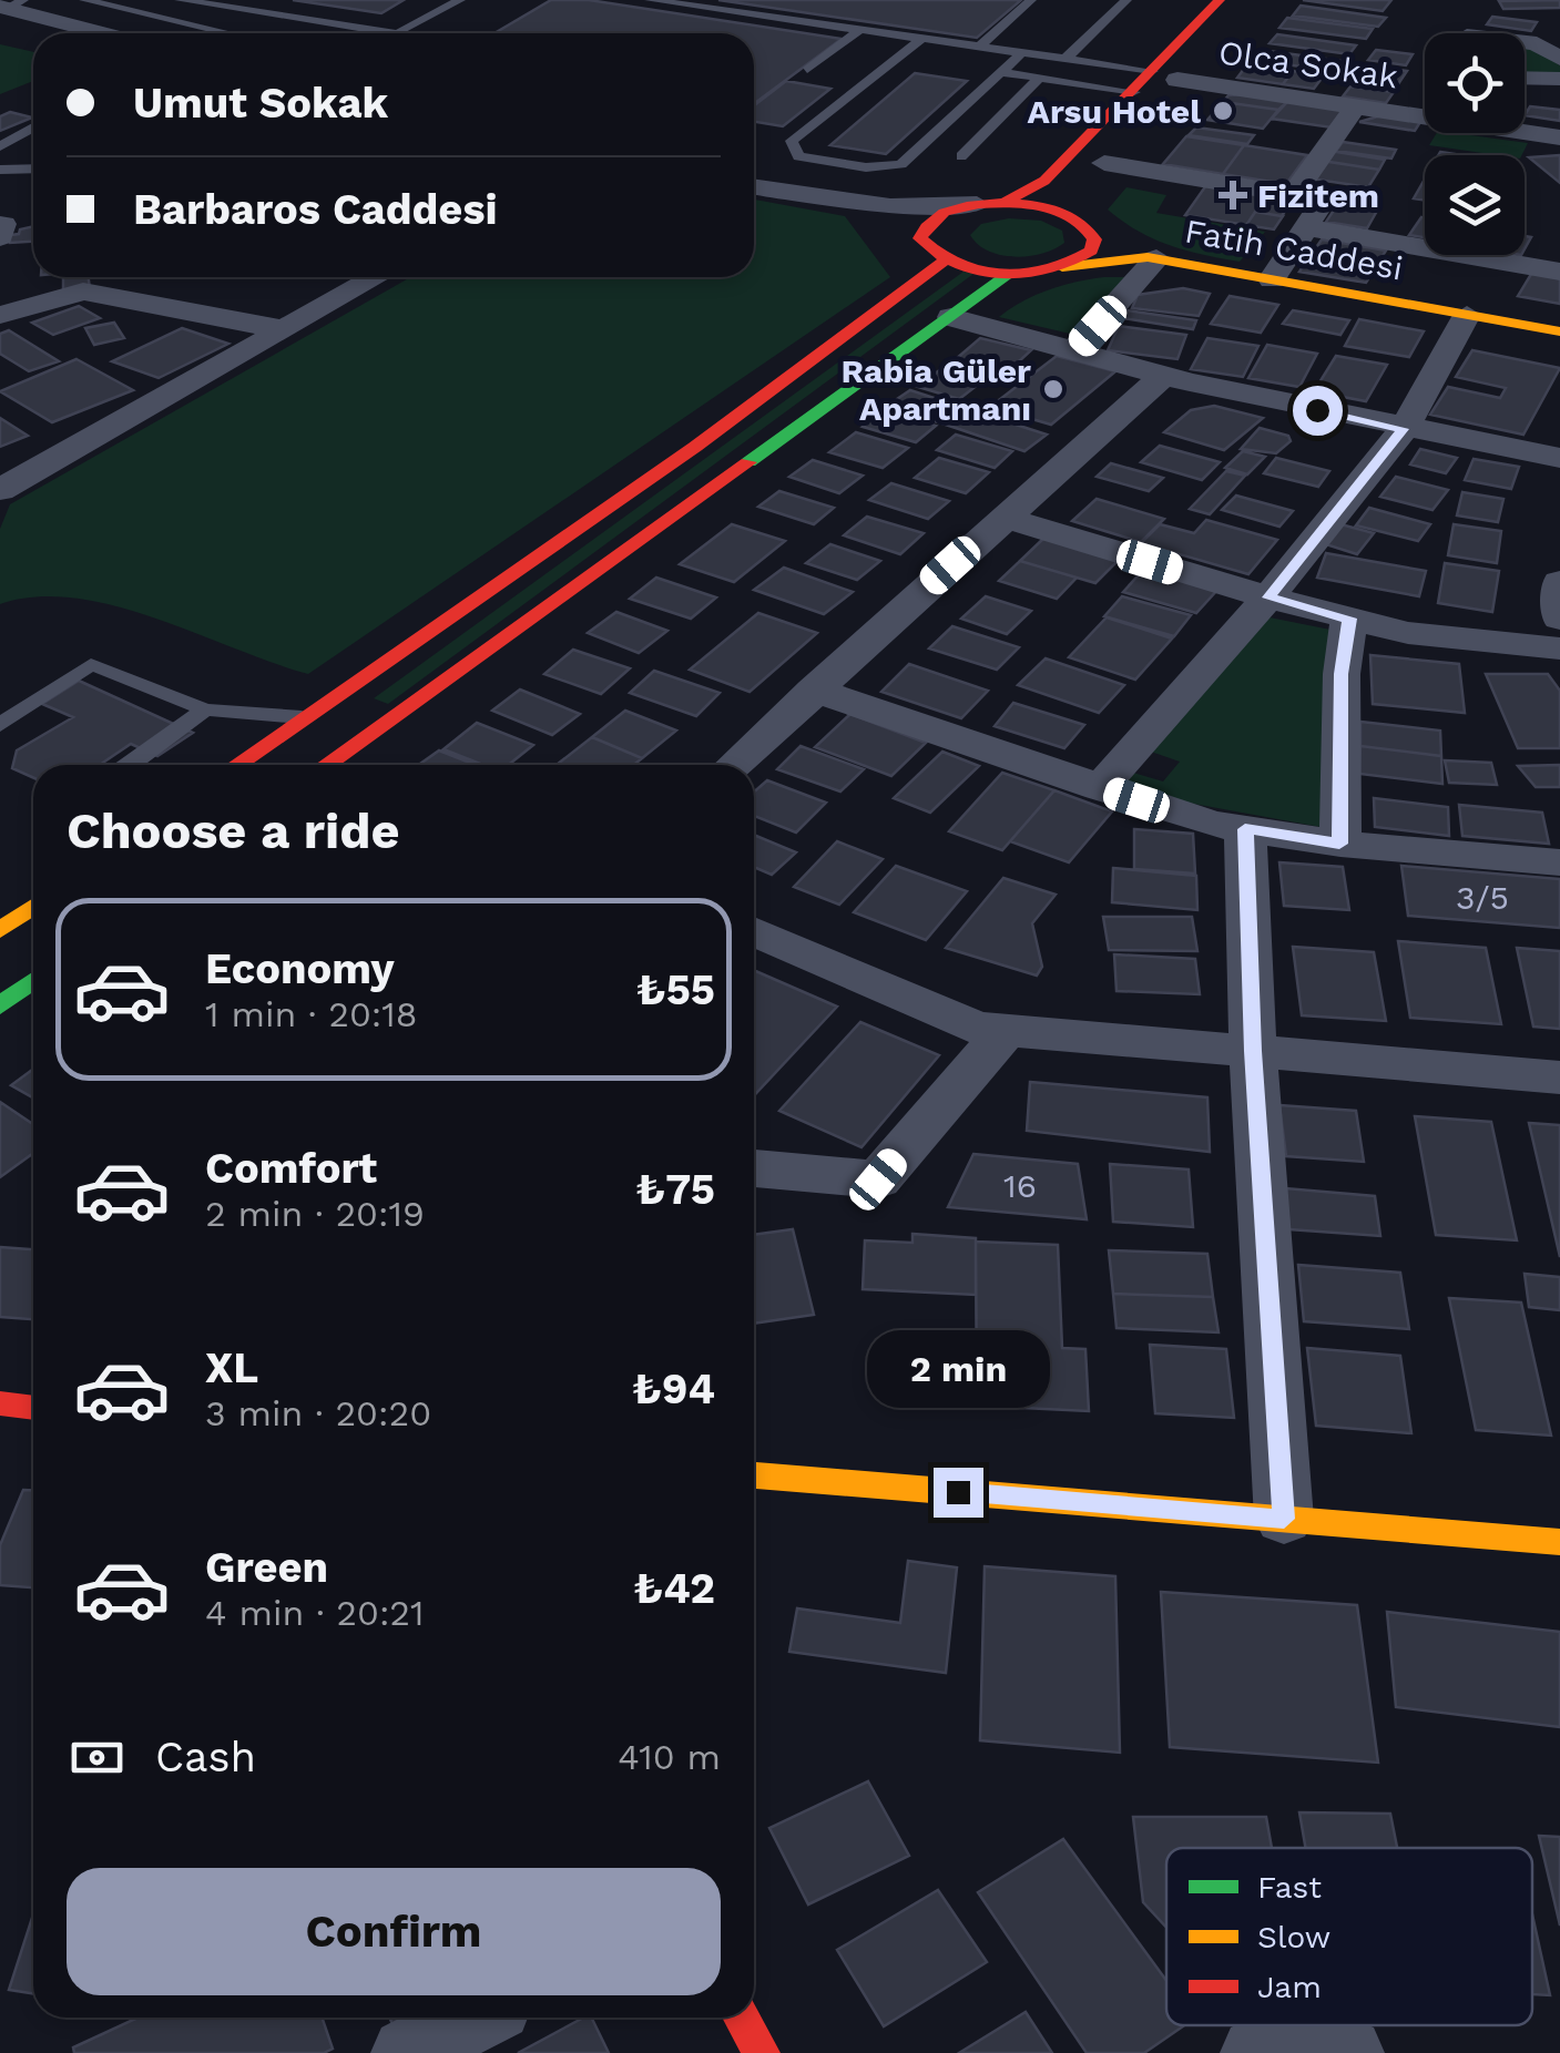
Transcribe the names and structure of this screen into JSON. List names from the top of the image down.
{
  "streets": {
    "main road": ["Fatih Caddesi"],
    "street": ["Olca Sokak"]
  },
  "places": {
    "other": ["Arsu Hotel", "Rabia Güler Apartmanı"],
    "health": ["Fizitem"]
  },
  "house_numbers": ["3/5", "16"],
  "legend": ["Fast", "Slow", "Jam"],
  "page": {
    "banner": ["Umut Sokak", "Barbaros Caddesi"],
    "heading": "Choose a ride",
    "list": [
      {
        "name": "Economy",
        "note": "1 min · 20:18",
        "value": "₺55"
      },
      {
        "name": "Comfort",
        "note": "2 min · 20:19",
        "value": "₺75"
      },
      {
        "name": "XL",
        "note": "3 min · 20:20",
        "value": "₺94"
      },
      {
        "name": "Green",
        "note": "4 min · 20:21",
        "value": "₺42"
      }
    ],
    "bubble": "2 min",
    "pay": ["Cash", "410 m"],
    "buttons": "Confirm"
  }
}
